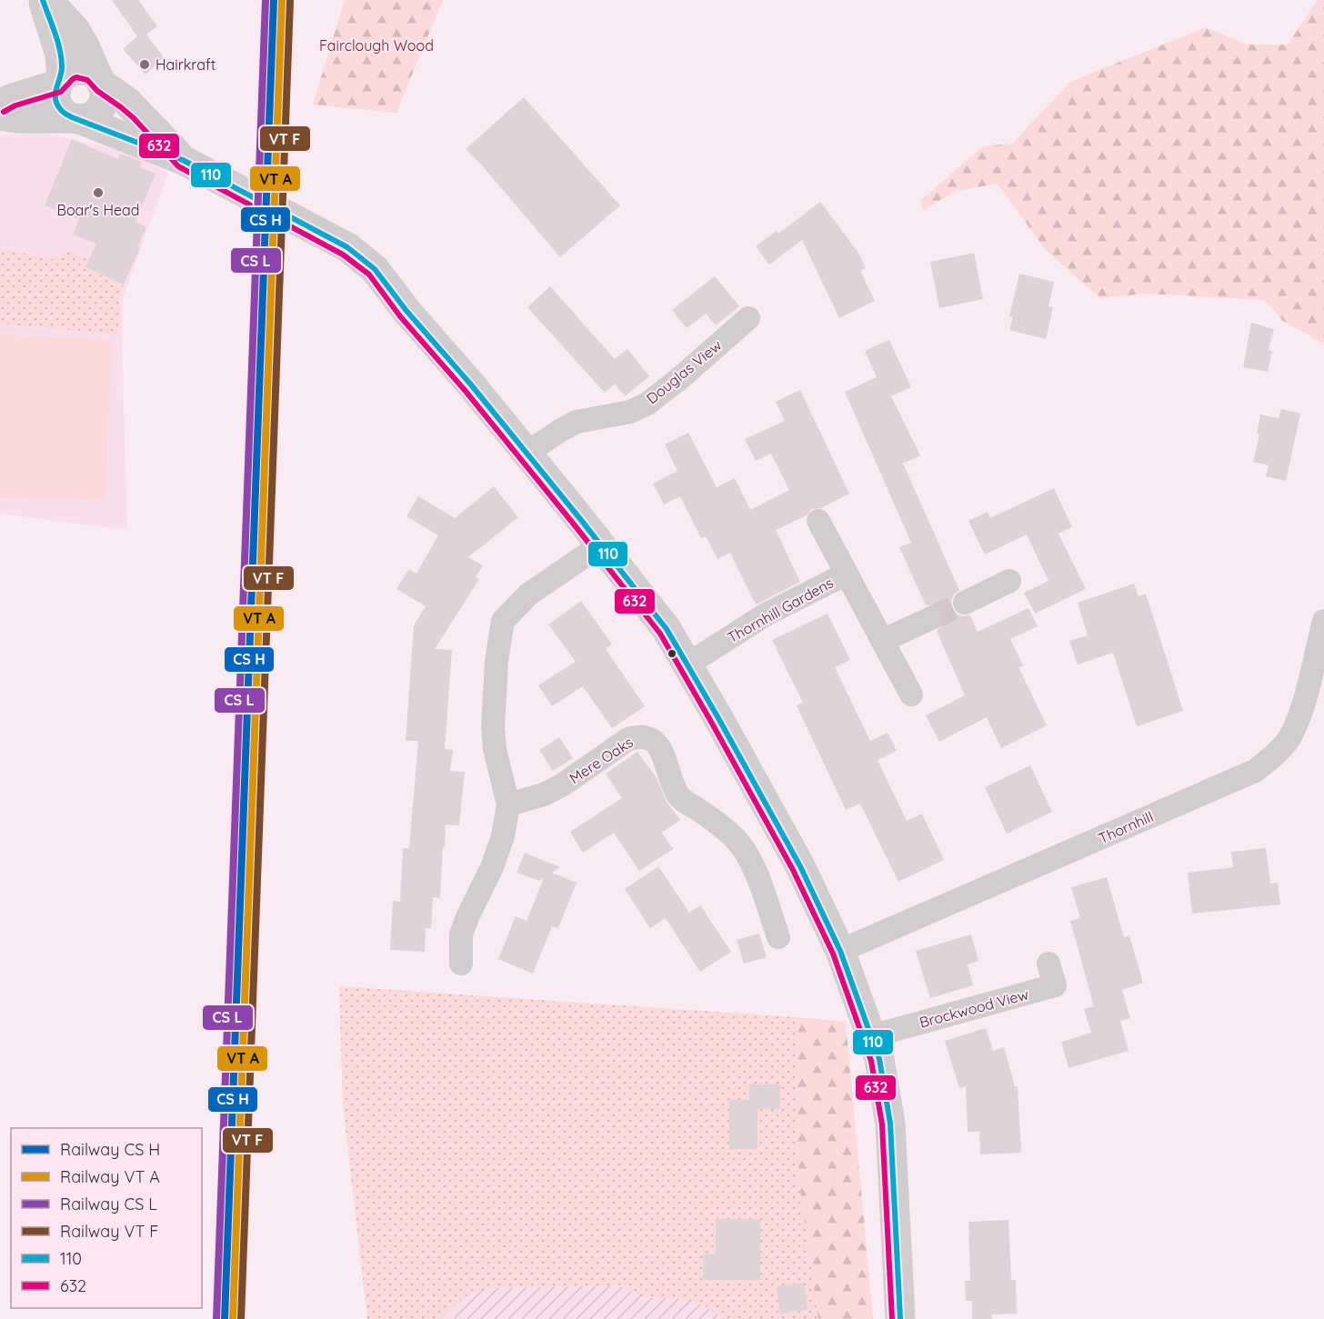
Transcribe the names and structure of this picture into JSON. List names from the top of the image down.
{
  "streets": {
    "street": [
      "Douglas View",
      "Thornhill Gardens",
      "Mere Oaks",
      "Thornhill",
      "Brockwood View"
    ]
  },
  "parks": ["Fairclough Wood"],
  "places": ["Hairkraft", "Boar's Head"],
  "lines": ["transit line 110", "transit line 632"],
  "legend": [
    "Railway CS H",
    "Railway VT A",
    "Railway CS L",
    "Railway VT F",
    "110",
    "632"
  ]
}
